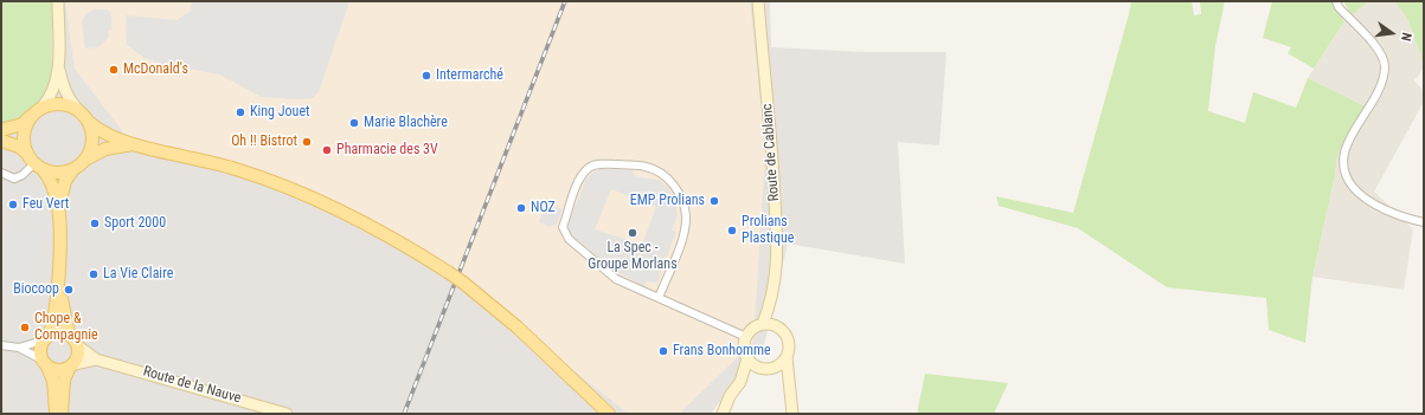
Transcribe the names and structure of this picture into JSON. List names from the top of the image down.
{
  "streets": {
    "main road": ["Route de Cablanc", "Route de la Nauve"]
  },
  "places": [
    "McDonald's",
    "Intermarché",
    "King Jouet",
    "Marie Blachère",
    "Oh !! Bistrot",
    "Pharmacie des 3V",
    "EMP Prolians",
    "Feu Vert",
    "NOZ",
    "Sport 2000",
    "Prolians Plastique",
    "La Spec - Groupe Morlans",
    "La Vie Claire",
    "Biocoop",
    "Chope & Compagnie",
    "Frans Bonhomme"
  ],
  "north": "right"
}
